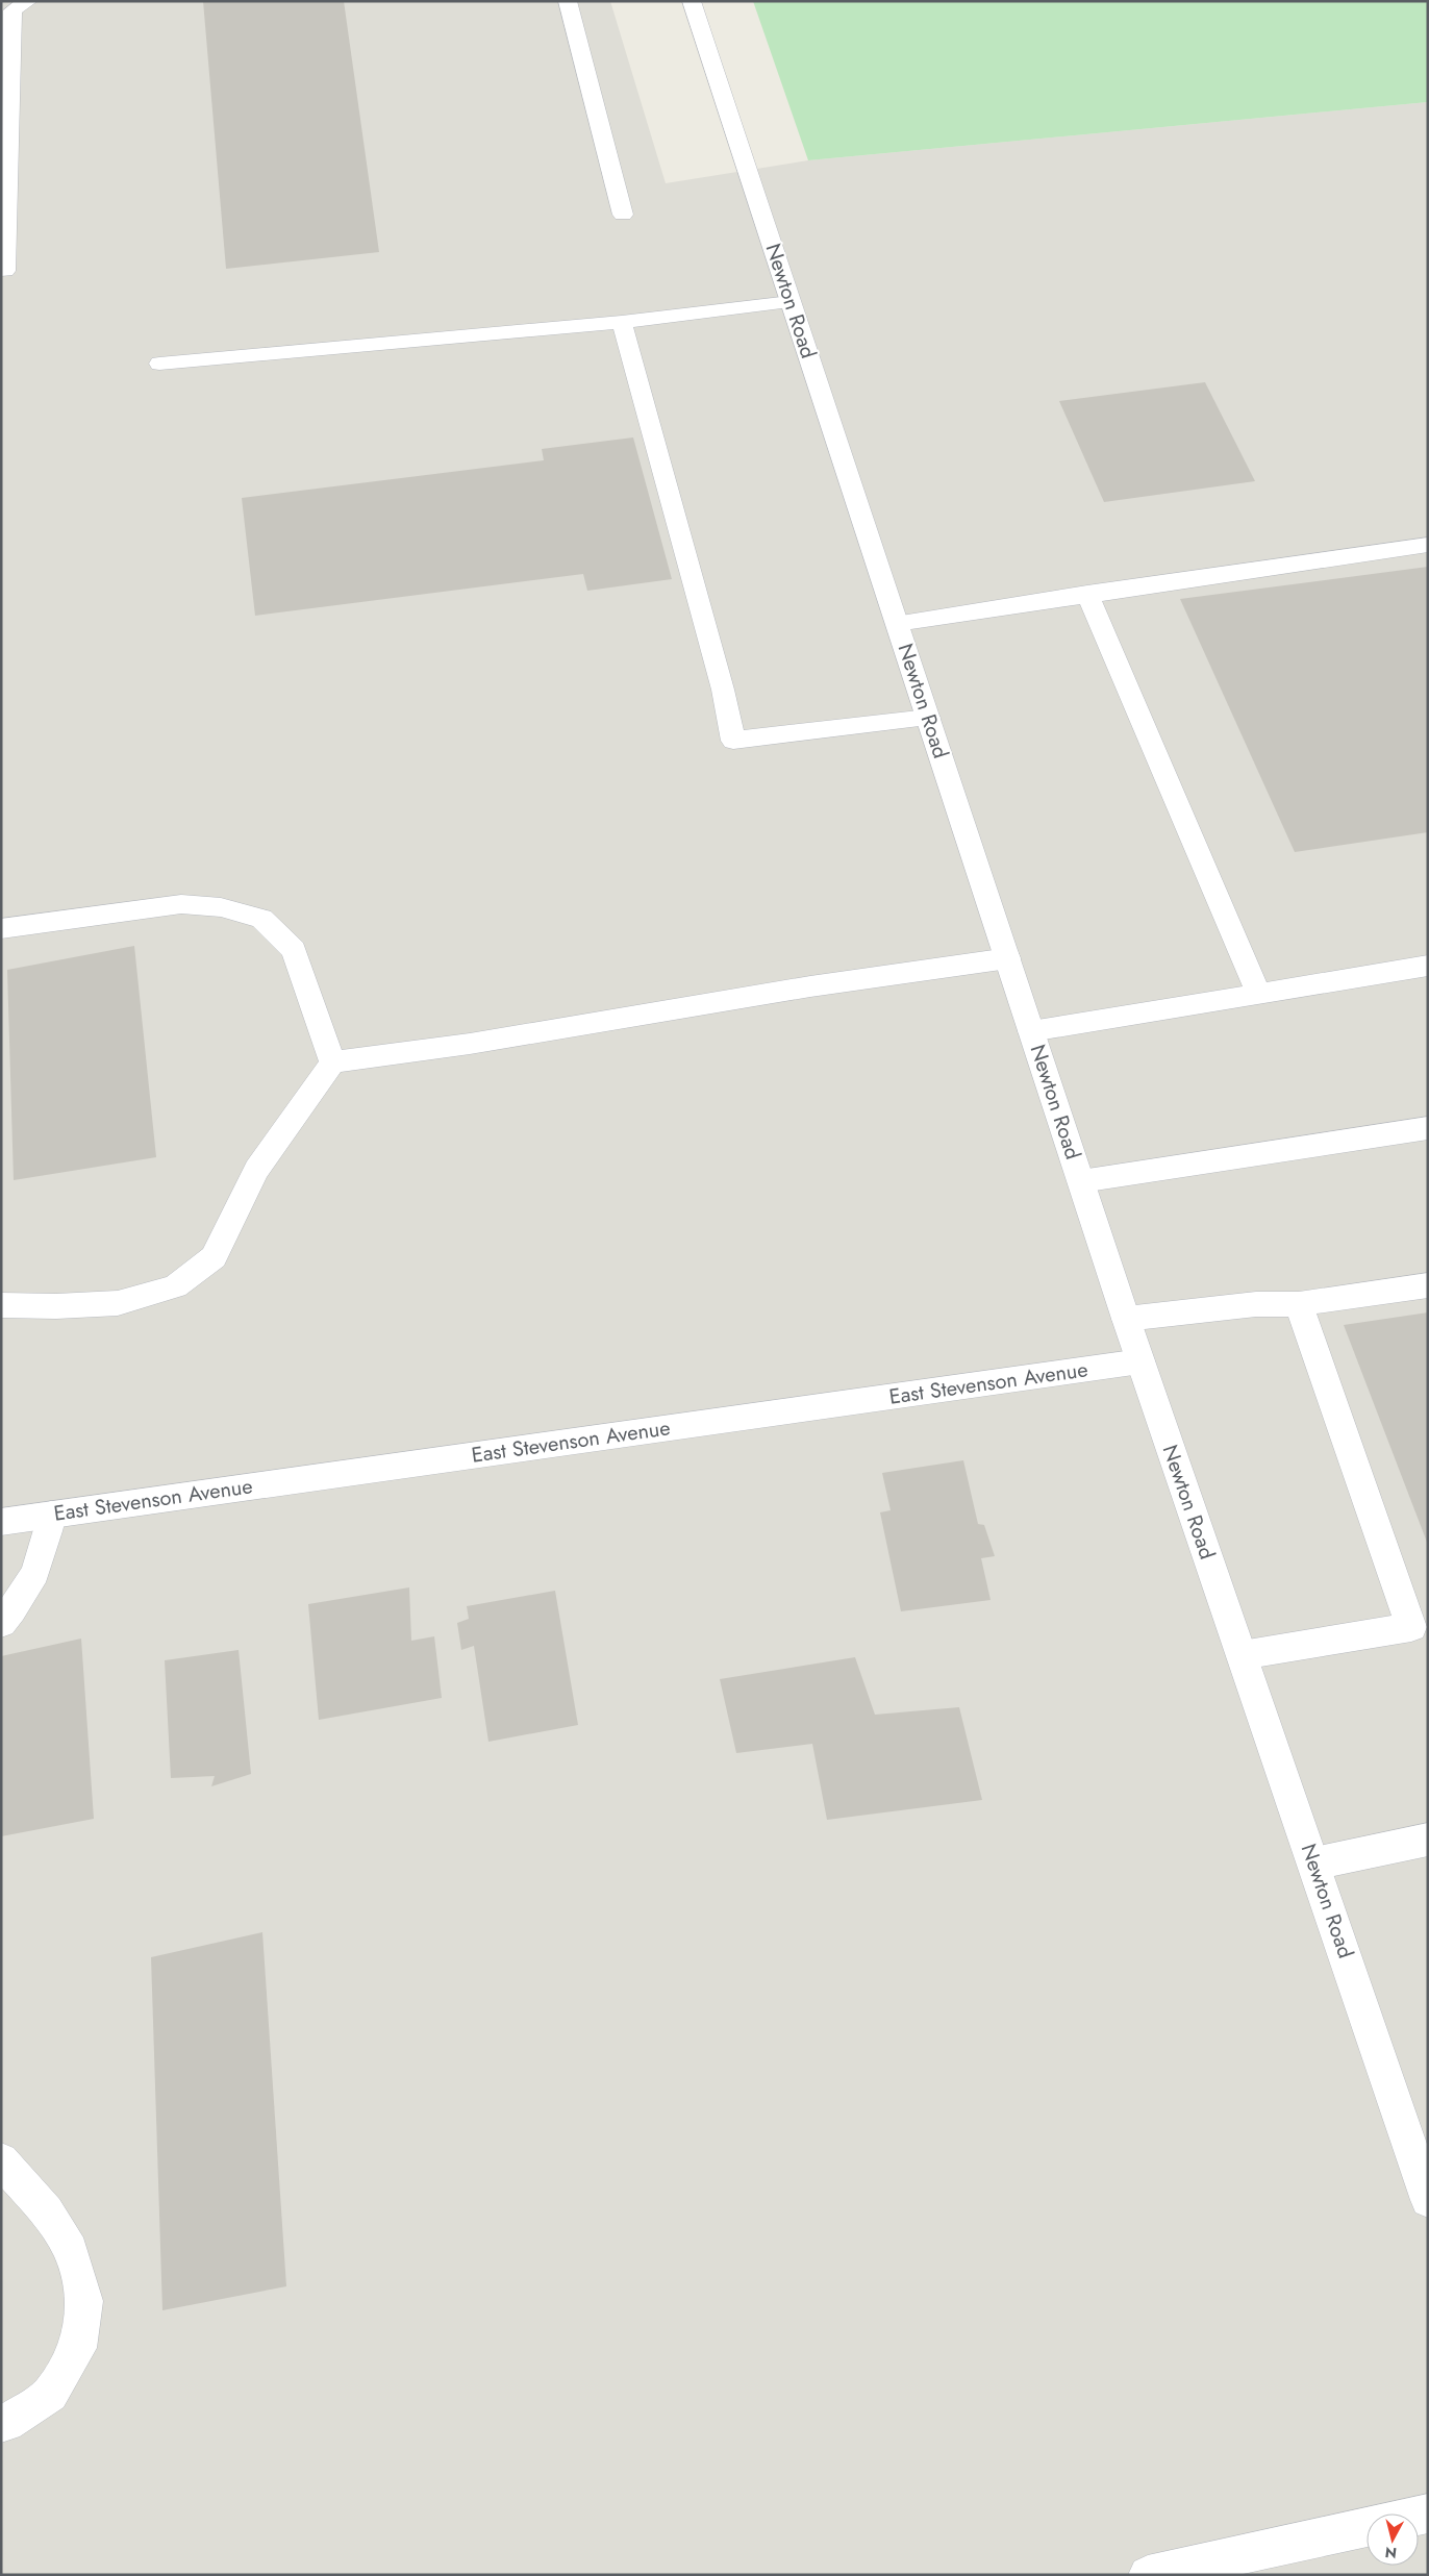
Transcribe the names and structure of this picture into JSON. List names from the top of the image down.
{
  "streets": {
    "street": ["Newton Road", "East Stevenson Avenue"]
  },
  "crossings": [
    ["Newton Road", "East Stevenson Avenue"]
  ],
  "north": "bottom"
}
